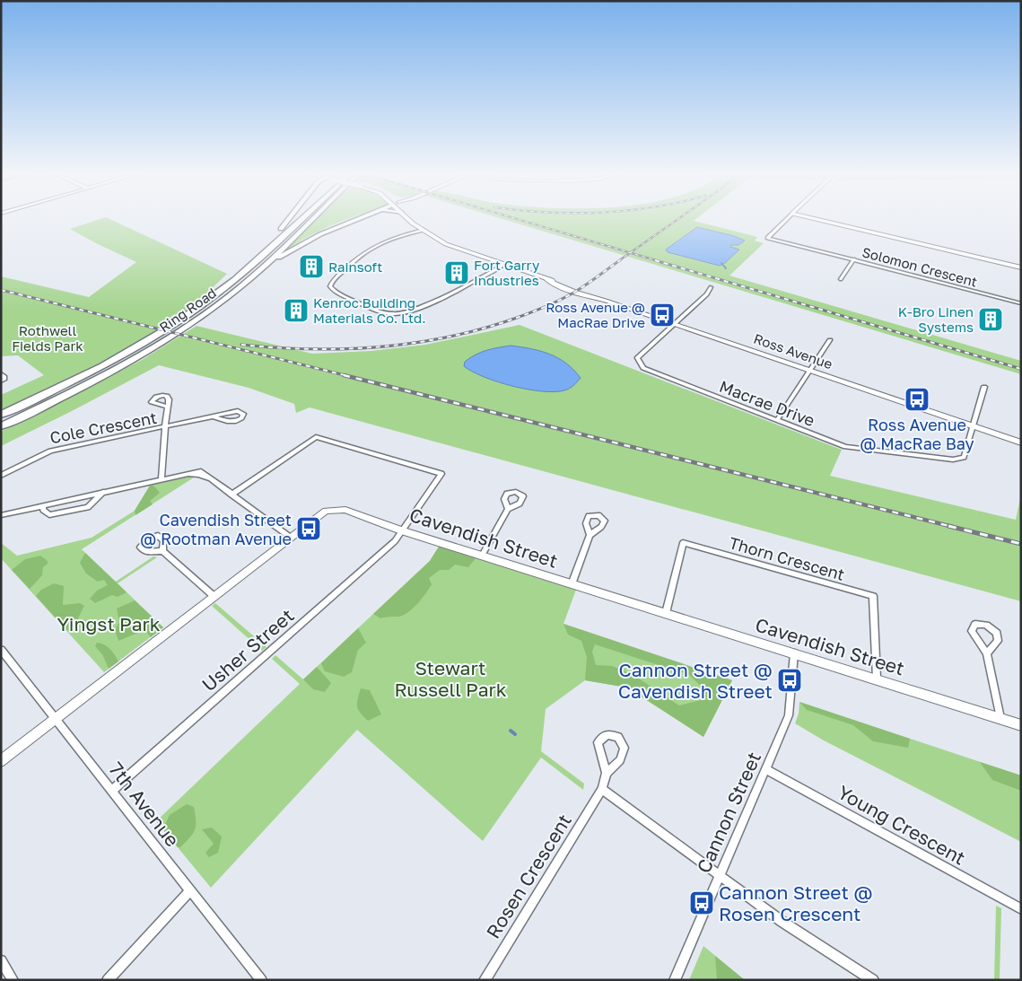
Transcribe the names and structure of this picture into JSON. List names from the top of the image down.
{
  "streets": {
    "highway": ["Ring Road"],
    "street": [
      "Solomon Crescent",
      "Ross Avenue",
      "Macrae Drive",
      "Cole Crescent",
      "Cavendish Street",
      "Thorn Crescent",
      "Usher Street",
      "7th Avenue",
      "Cannon Street",
      "Young Crescent",
      "Rosen Crescent"
    ]
  },
  "crossings": [
    ["Ross Avenue", "Macrae Drive"],
    ["Cavendish Street", "Thorn Crescent"],
    ["Cavendish Street", "Usher Street"],
    ["Cavendish Street", "7th Avenue"],
    ["Cavendish Street", "Cannon Street"],
    ["Usher Street", "7th Avenue"],
    ["Cannon Street", "Young Crescent"]
  ],
  "parks": ["Rothwell Fields Park", "Yingst Park", "Stewart Russell Park"],
  "places": {
    "building": [
      "Rainsoft",
      "Fort Garry Industries",
      "Kenroc Building Materials Co. Ltd.",
      "K-Bro Linen Systems"
    ],
    "bus stop": [
      "Ross Avenue @ MacRae Drive",
      "Ross Avenue @ MacRae Bay",
      "Cavendish Street @ Rootman Avenue",
      "Cannon Street @ Cavendish Street",
      "Cannon Street @ Rosen Crescent"
    ]
  }
}
